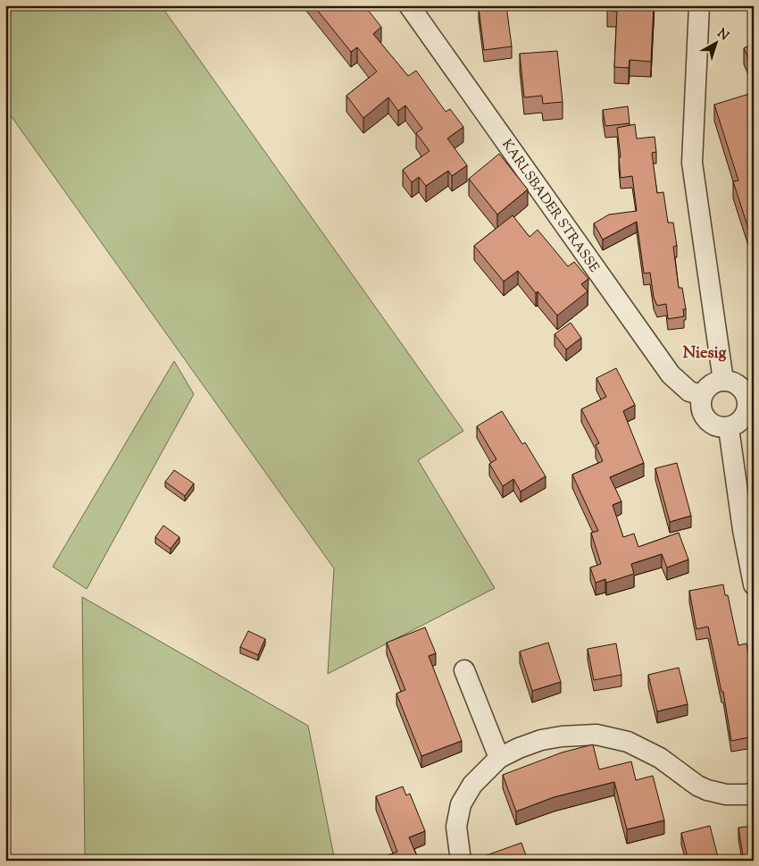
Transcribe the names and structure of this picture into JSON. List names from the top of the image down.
{
  "streets": {
    "street": ["KARLSBADER STRASSE"]
  },
  "districts": ["Niesig"],
  "north": "top right"
}
